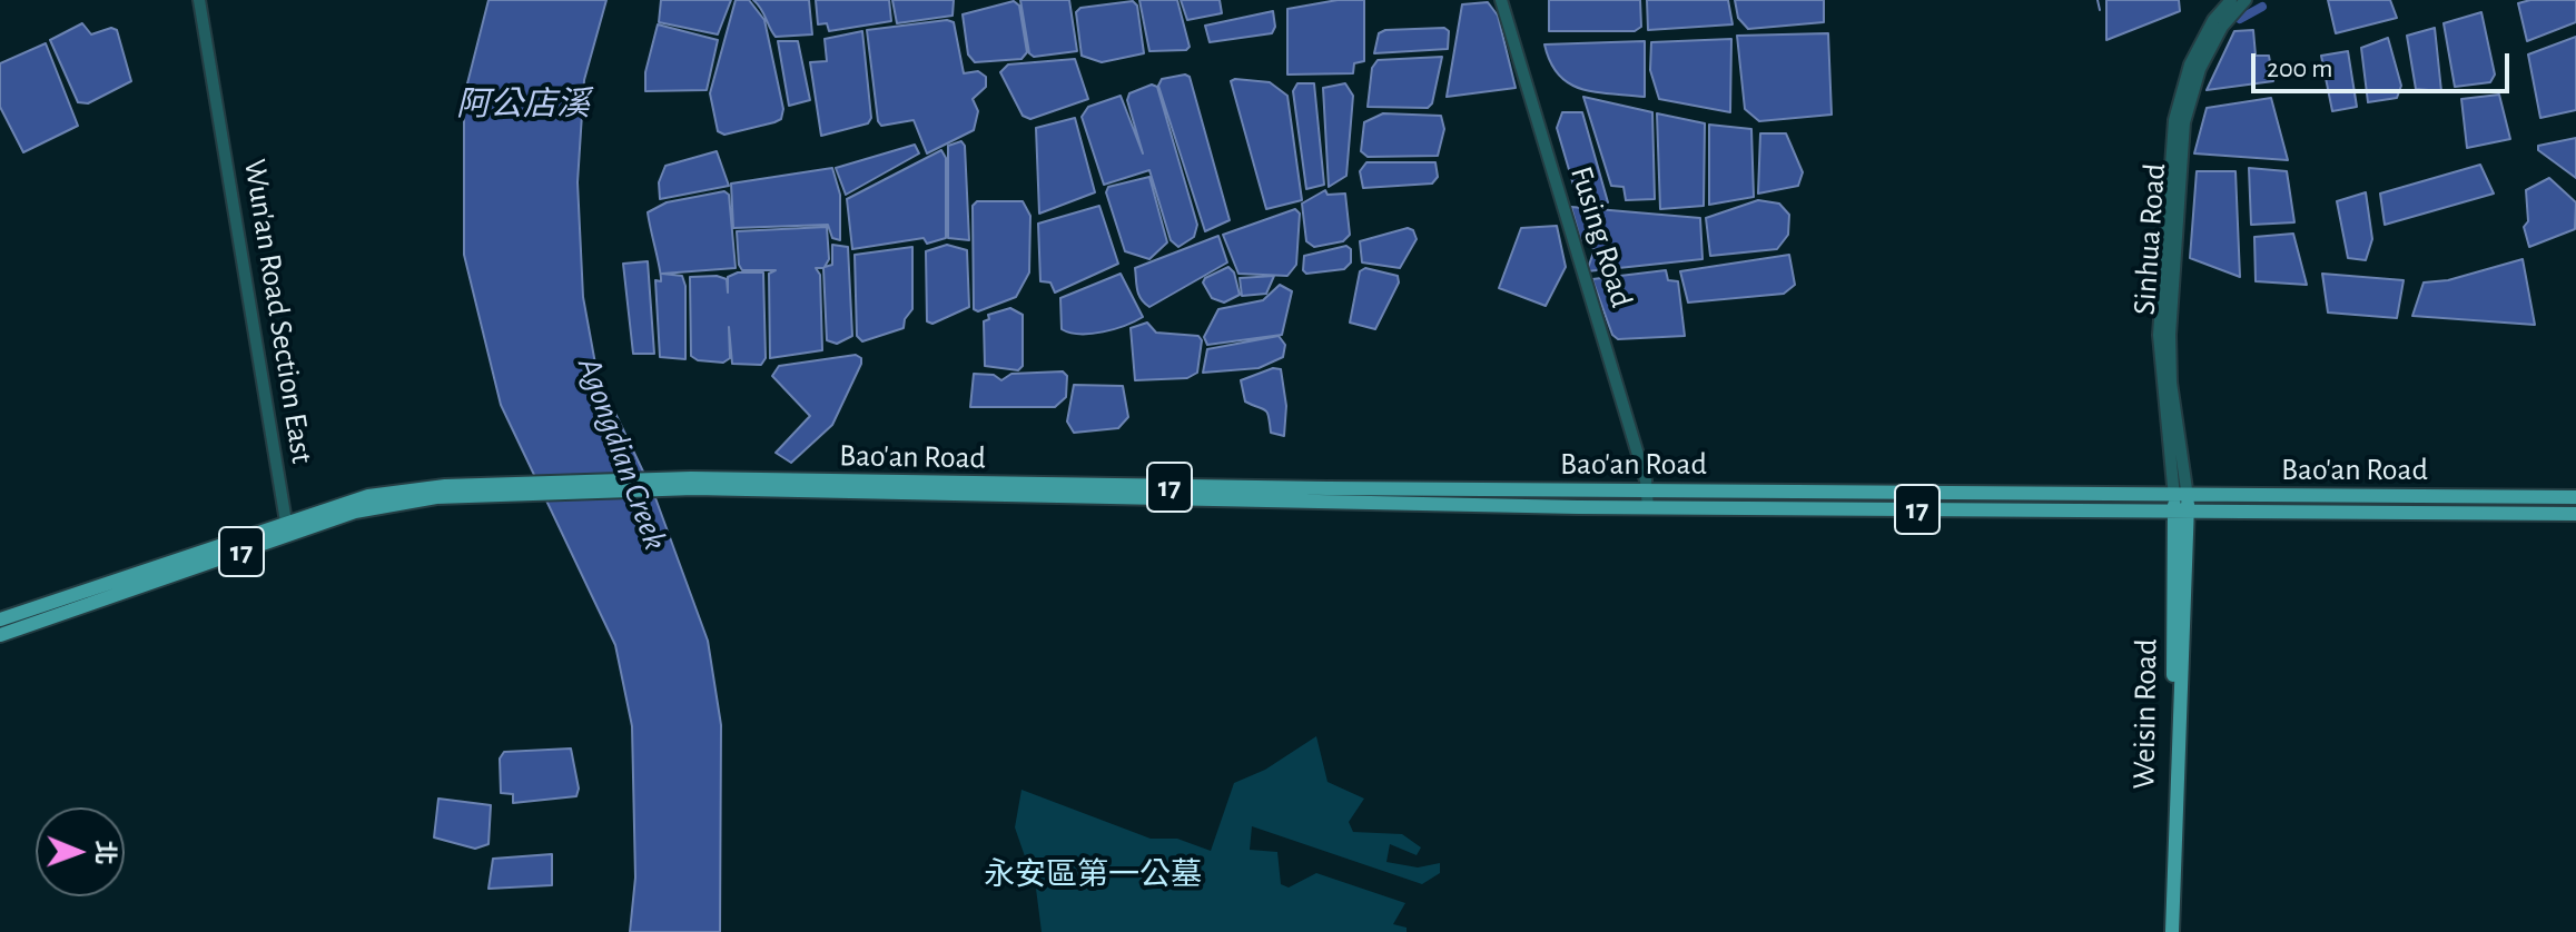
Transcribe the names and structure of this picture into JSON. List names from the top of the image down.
{
  "streets": {
    "main road": ["Bao'an Road", "17", "Weisin Road"],
    "street": ["Fusing Road", "Sinhua Road", "Wun'an Road Section East"]
  },
  "crossings": [
    ["Fusing Road", "Bao'an Road"],
    ["Sinhua Road", "Bao'an Road"],
    ["Sinhua Road", "Weisin Road"],
    ["Wun'an Road Section East", "17"],
    ["Bao'an Road", "17"],
    ["Bao'an Road", "Weisin Road"]
  ],
  "water": ["阿公店溪", "Agongdian Creek"],
  "parks": ["永安區第一公墓"],
  "scale_bar": "200 m",
  "north": "right"
}
